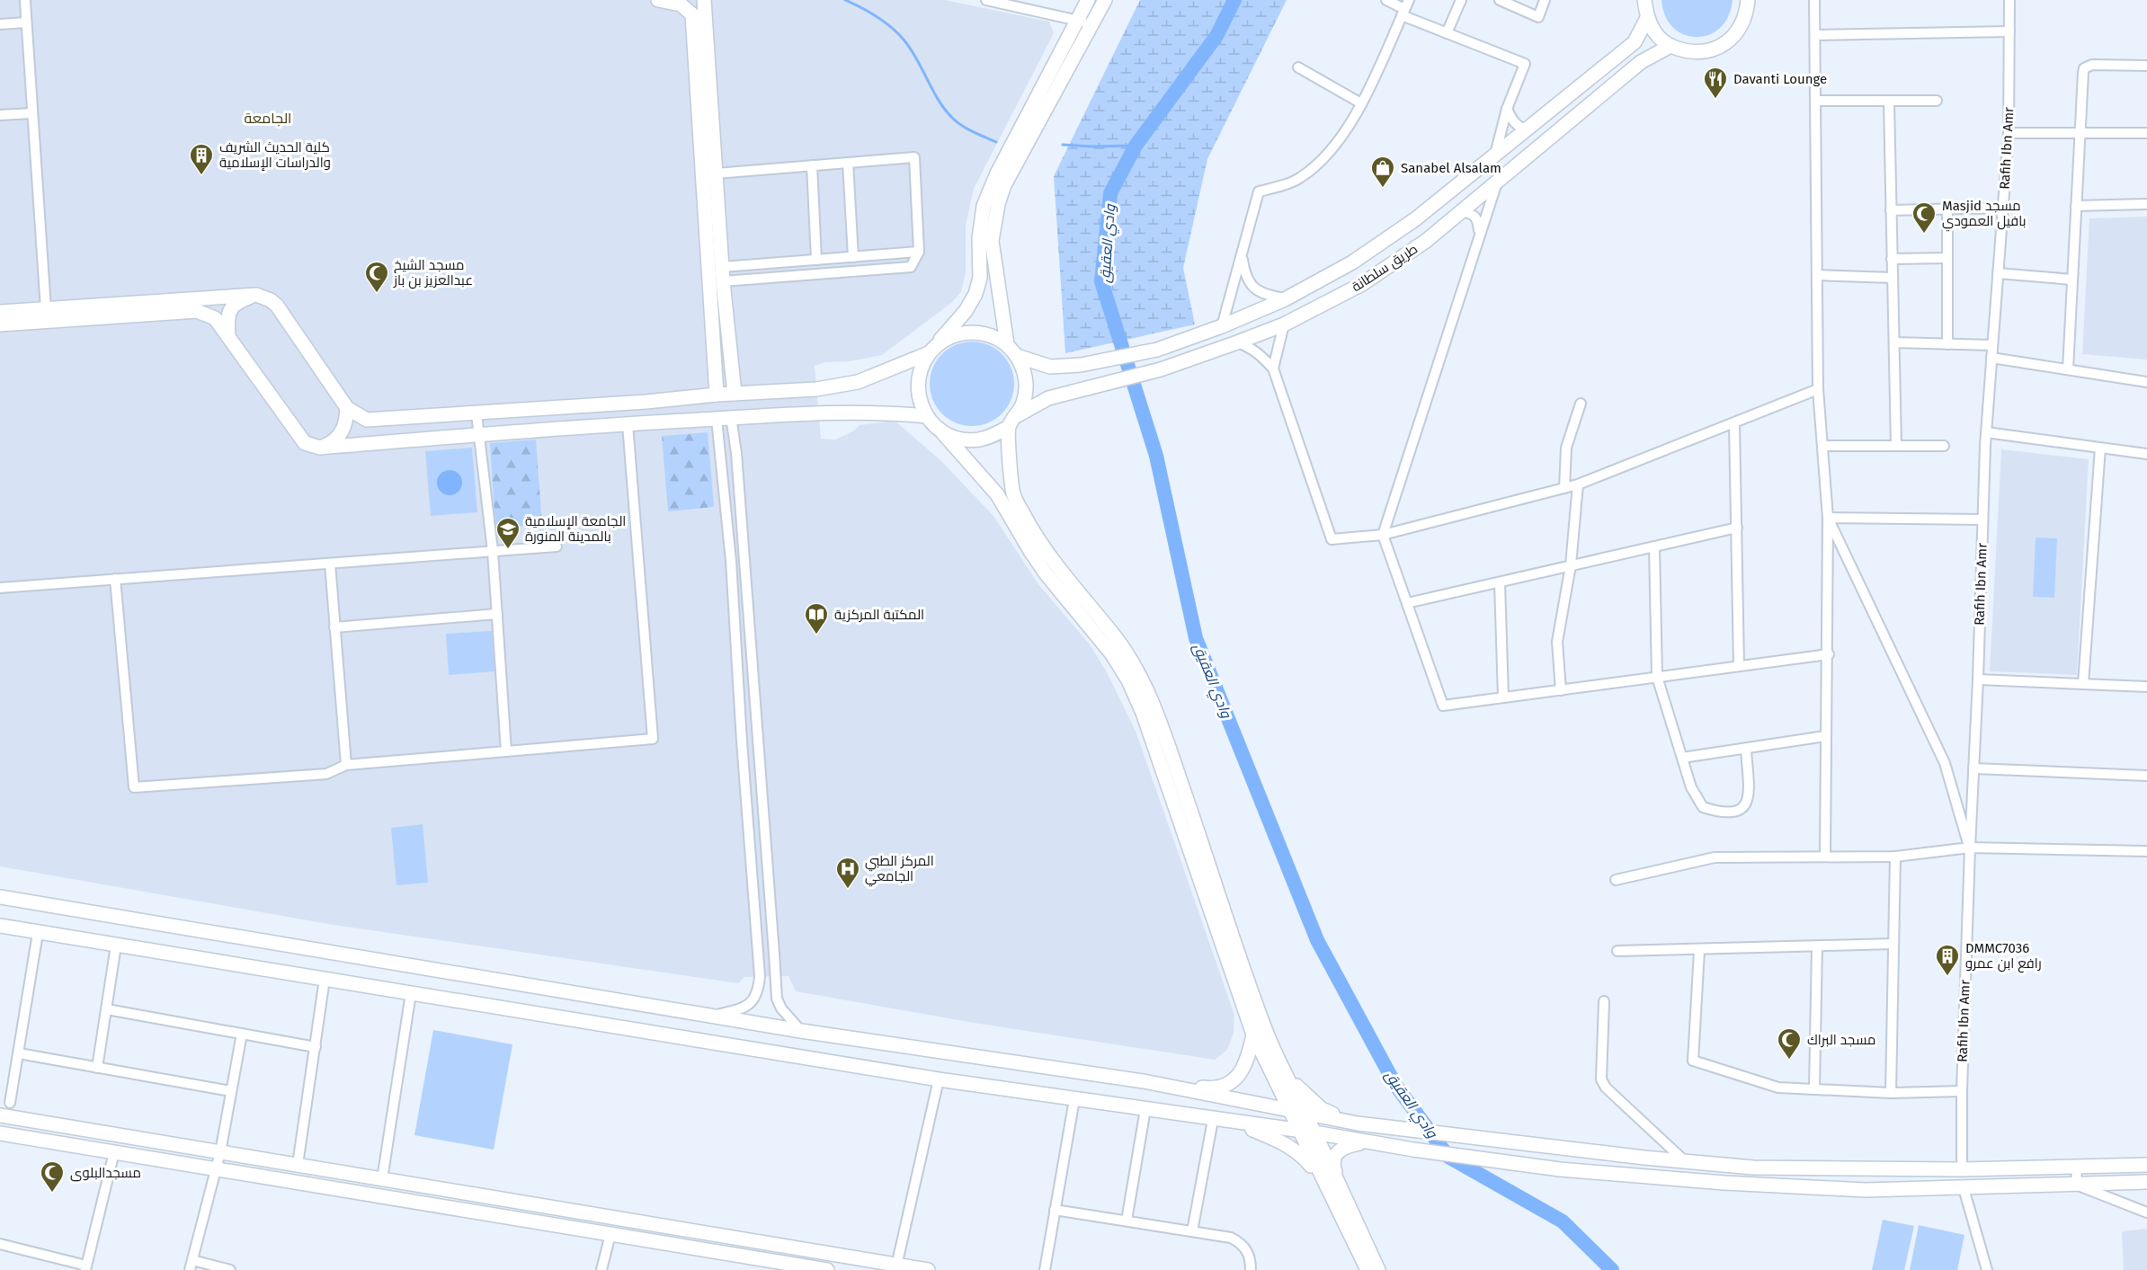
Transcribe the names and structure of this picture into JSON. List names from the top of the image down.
{
  "streets": {
    "main road": ["طريق سلطانة"],
    "street": ["Rafih Ibn Amr"]
  },
  "districts": ["الجامعة"],
  "water": ["وادي العقيق"],
  "places": {
    "restaurant": ["Davanti Lounge"],
    "building": ["كلية الحديث الشريف والدراسات الإسلامية", "DMMC7036 رافع ابن عمرو"],
    "shop": ["Sanabel Alsalam"],
    "mosque": [
      "Masjid مسجد بافيل العمودي",
      "مسجد الشيخ عبدالعزيز بن باز",
      "مسجد البراك",
      "مسجدالبلوی"
    ],
    "school or university": ["الجامعة الإسلامية بالمدينة المنورة"],
    "library": ["المكتبة المركزية"],
    "hospital": ["المركز الطبي الجامعي"]
  }
}
